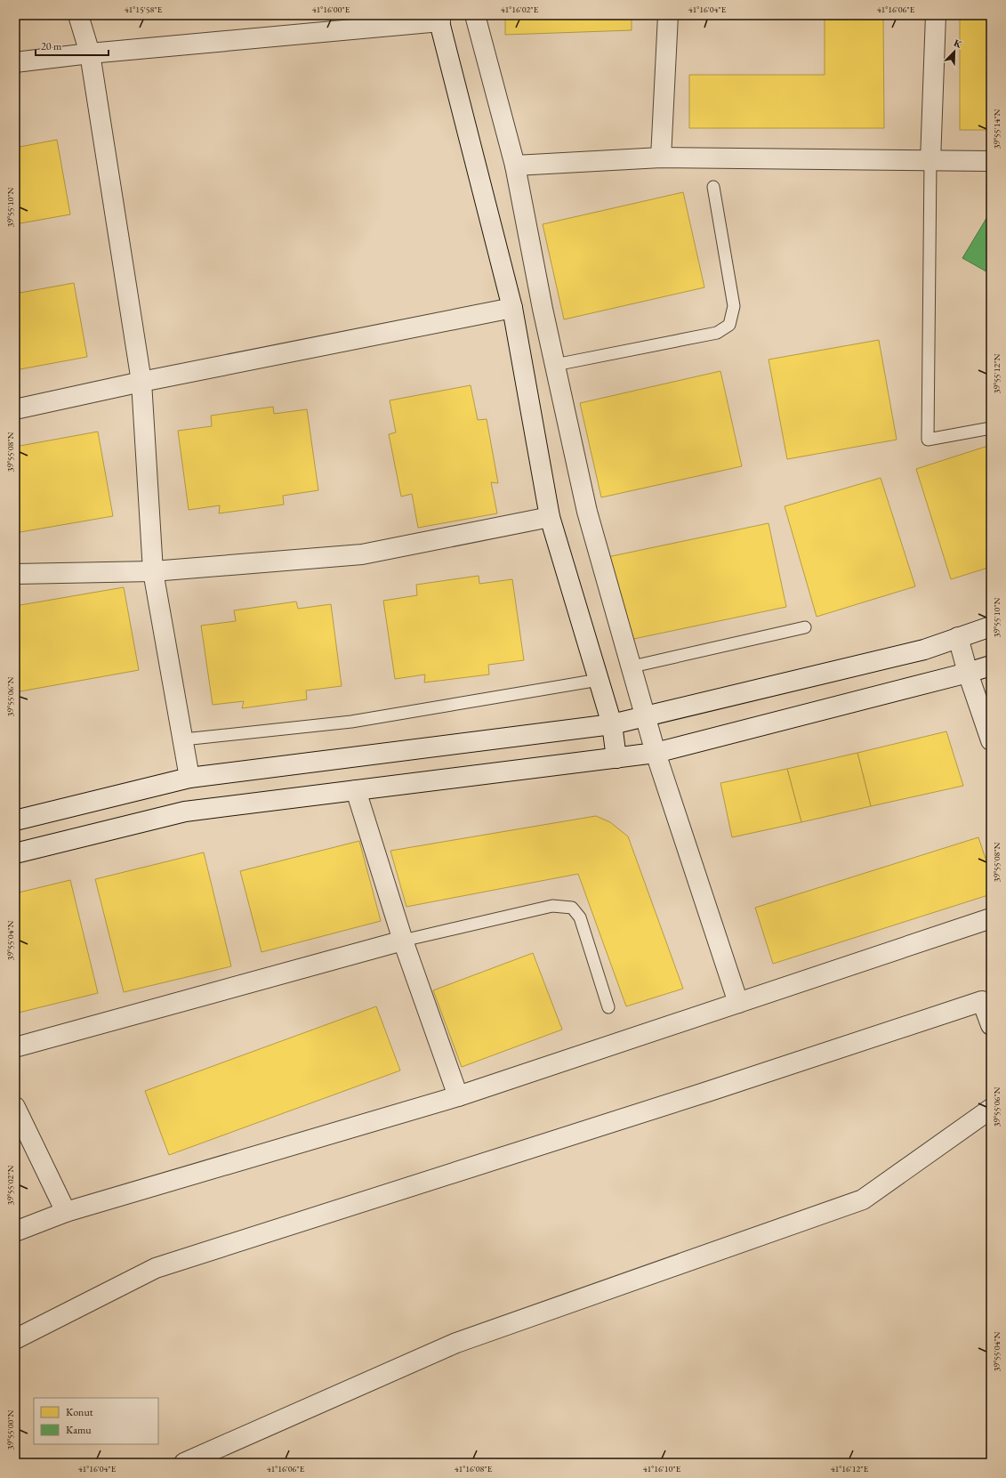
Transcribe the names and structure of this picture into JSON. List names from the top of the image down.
{
  "legend": ["Konut", "Kamu"],
  "scale_bar": "20 m",
  "north": "top right",
  "coordinates": [
    "41°15'58\"E",
    "41°16'00\"E",
    "41°16'02\"E",
    "41°16'04\"E",
    "41°16'06\"E",
    "39°55'14\"N",
    "39°55'10\"N",
    "39°55'12\"N",
    "39°55'08\"N",
    "39°55'06\"N",
    "39°55'04\"N",
    "39°55'02\"N",
    "39°55'00\"N",
    "41°16'08\"E",
    "41°16'10\"E",
    "41°16'12\"E"
  ]
}
